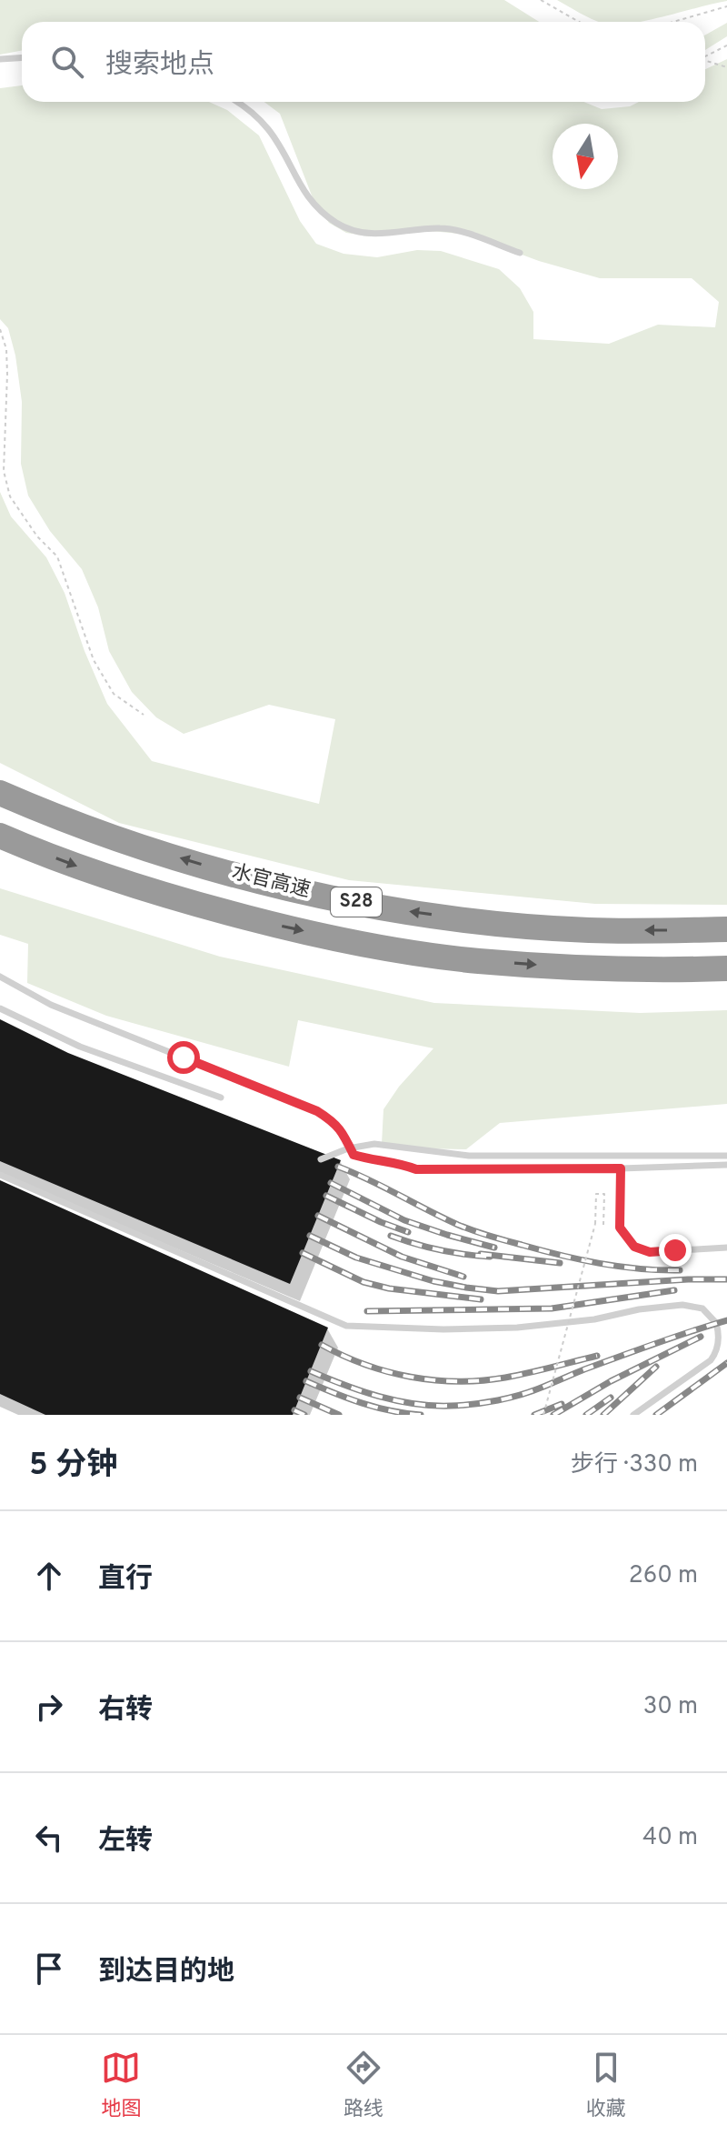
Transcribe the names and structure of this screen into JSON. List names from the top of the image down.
{
  "streets": {
    "highway": ["水官高速", "S28"]
  },
  "north": "bottom",
  "page": {
    "search": "搜索地点",
    "heading": ["5 分钟", "步行 · 330 m"],
    "list": [
      ["直行", "260 m"],
      ["右转", "30 m"],
      ["左转", "40 m"],
      "到达目的地"
    ],
    "nav": ["地图", "路线", "收藏"]
  }
}
